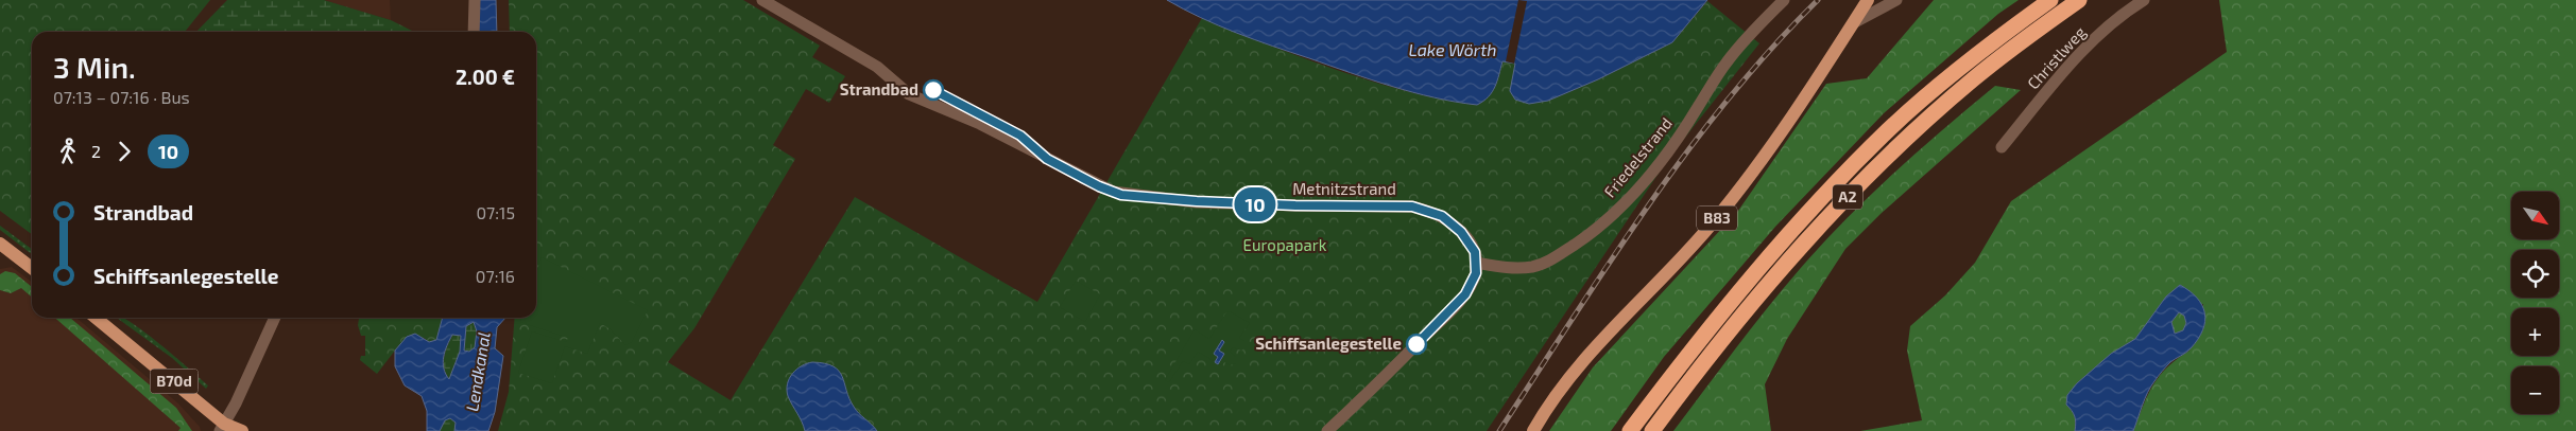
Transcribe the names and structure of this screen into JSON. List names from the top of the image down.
{
  "streets": {
    "highway": ["A2"],
    "main road": ["B83", "B70d"],
    "street": ["Christlweg", "Friedelstrand", "Metnitzstrand"]
  },
  "crossings": [
    ["Friedelstrand", "Metnitzstrand"]
  ],
  "water": ["Lake Wörth", "Lendkanal"],
  "parks": ["Europapark"],
  "places": ["Strandbad", "Schiffsanlegestelle"],
  "lines": ["bus line 10"],
  "north": "bottom right",
  "page": {
    "on_map": "10",
    "heading": ["3 Min.", "07:13 – 07:16 · Bus", "2.00 €"],
    "legs": ["2", "10"],
    "list": [
      {
        "name": "Strandbad",
        "value": "07:15"
      },
      {
        "name": "Schiffsanlegestelle",
        "value": "07:16"
      }
    ],
    "map_buttons": ["+", "−"]
  }
}
